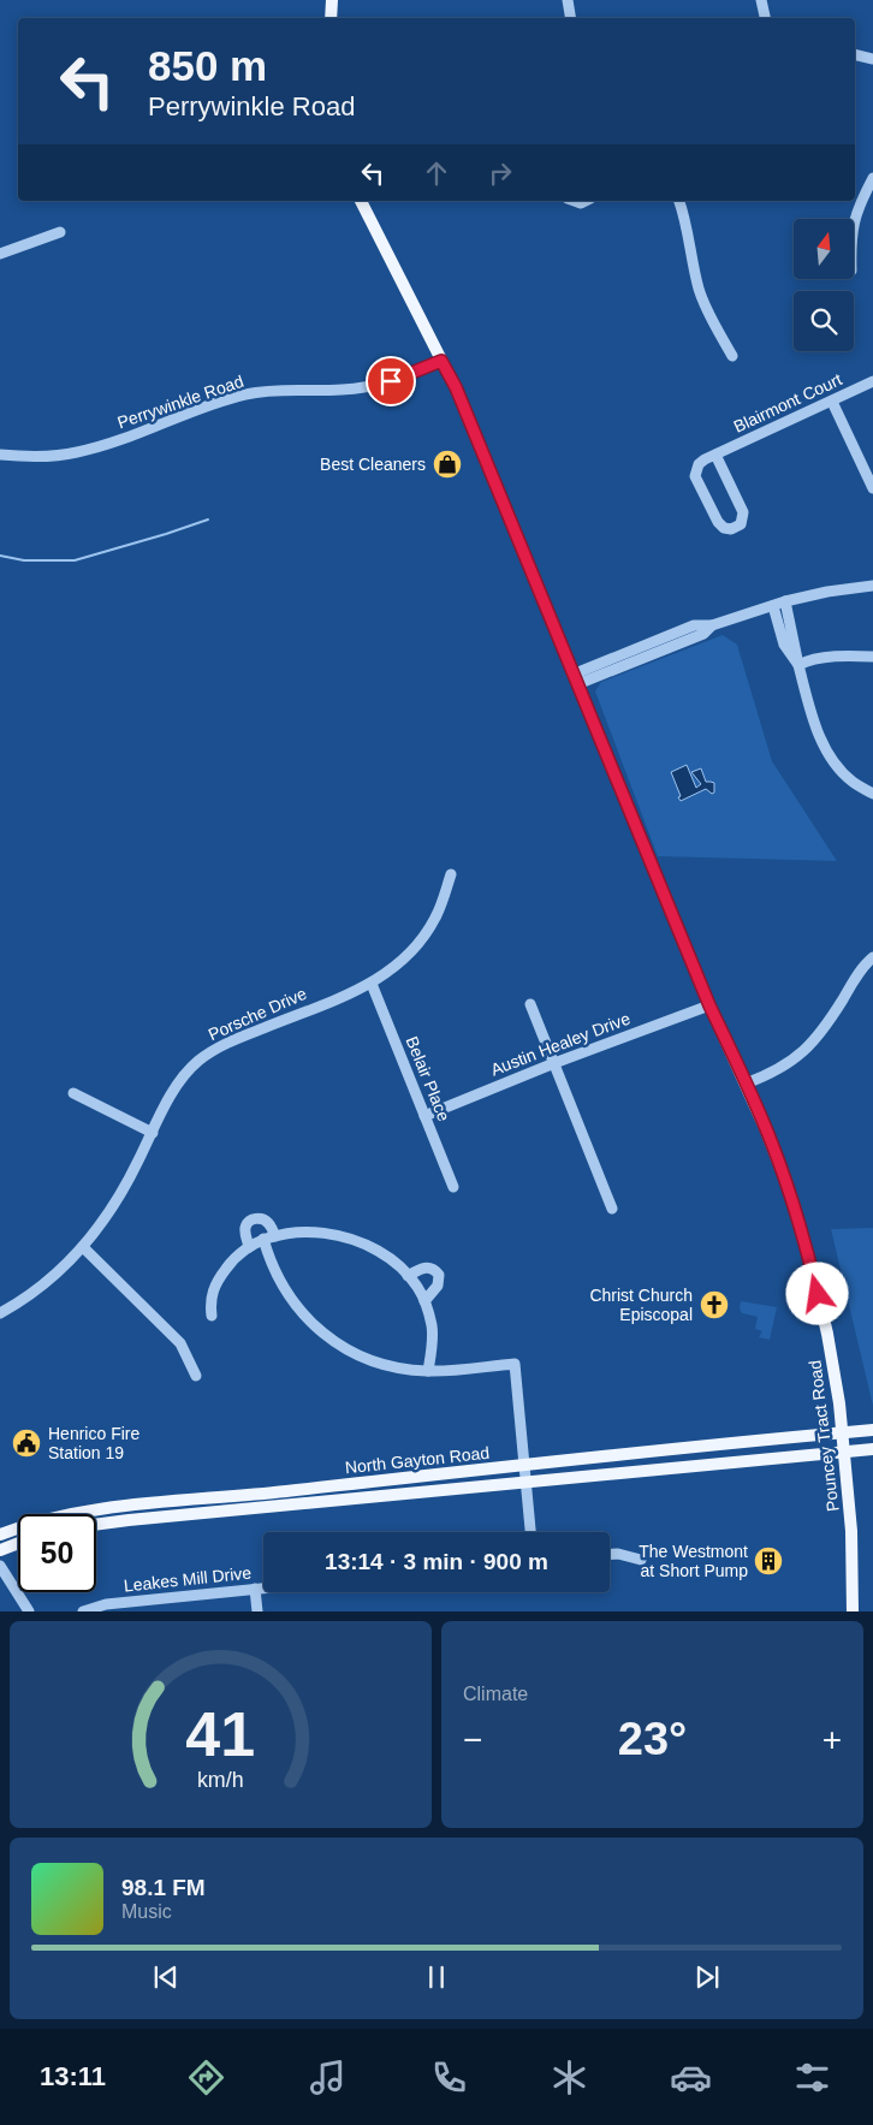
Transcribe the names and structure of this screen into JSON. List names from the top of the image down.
{
  "streets": {
    "main road": ["Pouncey Tract Road", "North Gayton Road"],
    "street": [
      "Perrywinkle Road",
      "Blairmont Court",
      "Porsche Drive",
      "Austin Healey Drive",
      "Belair Place",
      "Leakes Mill Drive"
    ]
  },
  "crossings": [
    ["Perrywinkle Road", "Pouncey Tract Road"],
    ["Porsche Drive", "Belair Place"],
    ["Austin Healey Drive", "Belair Place"],
    ["Austin Healey Drive", "Pouncey Tract Road"],
    ["Pouncey Tract Road", "North Gayton Road"]
  ],
  "places": {
    "shop": ["Best Cleaners"],
    "church": ["Christ Church Episcopal"],
    "public building": ["Henrico Fire Station 19"],
    "building": ["The Westmont at Short Pump"]
  },
  "north": "top",
  "page": {
    "turn": ["850 m", "Perrywinkle Road"],
    "limit": "50",
    "trip": "13:14 · 3 min · 900 m",
    "tile": "Climate",
    "heat": ["−", "23°", "+"],
    "song": ["98.1 FM", "Music"],
    "tabs": "13:11",
    "gauge": ["41", "km/h"]
  }
}
